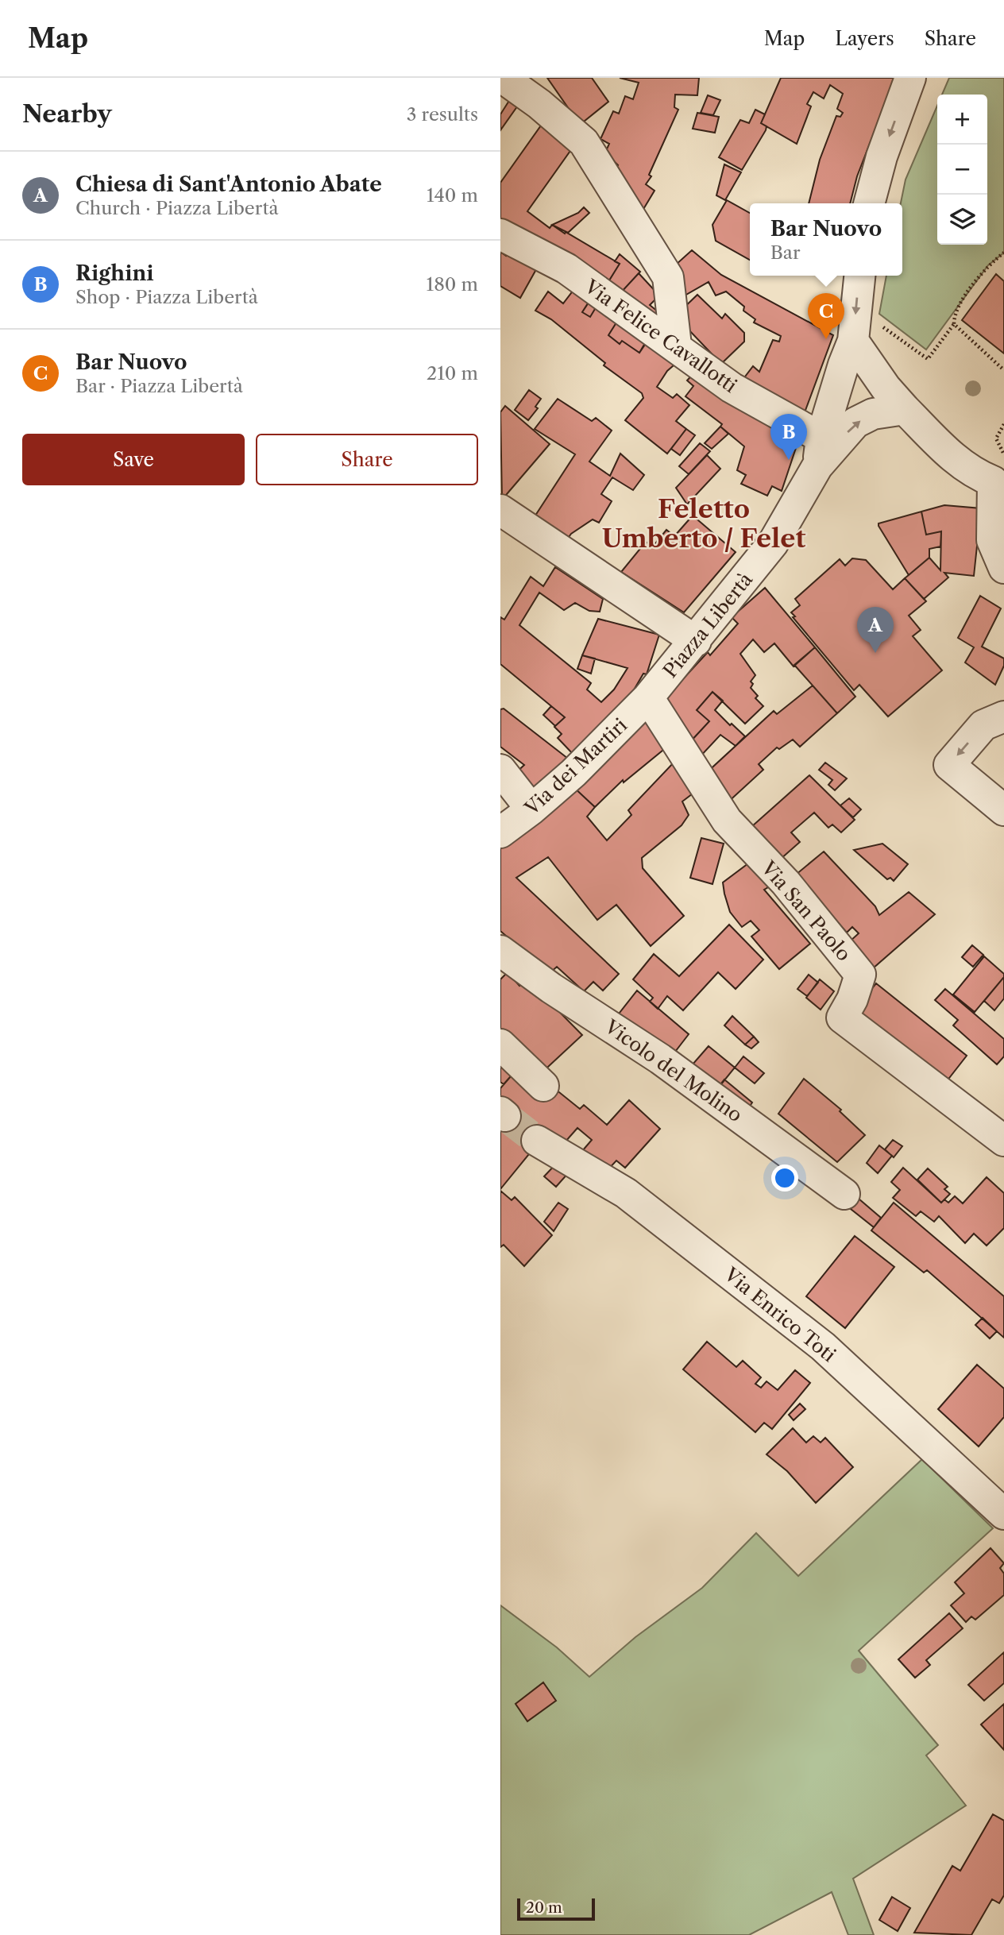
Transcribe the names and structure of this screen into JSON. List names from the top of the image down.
{
  "streets": {
    "street": [
      "Via Felice Cavallotti",
      "Piazza Libertà",
      "Via dei Martiri",
      "Via San Paolo",
      "Vicolo del Molino",
      "Via Enrico Toti"
    ]
  },
  "crossings": [
    ["Via Felice Cavallotti", "Piazza Libertà"],
    ["Piazza Libertà", "Via dei Martiri"],
    ["Piazza Libertà", "Via San Paolo"],
    ["Via dei Martiri", "Via San Paolo"]
  ],
  "districts": ["Feletto Umberto / Felet"],
  "scale_bar": "20 m",
  "page": {
    "header": "Map",
    "nav": ["Map", "Layers", "Share"],
    "heading": ["Nearby", "3 results"],
    "map_buttons": ["+", "−"],
    "list": [
      {
        "mark": "A",
        "name": "Chiesa di Sant'Antonio Abate",
        "note": "Church · Piazza Libertà",
        "value": "140 m"
      },
      {
        "mark": "B",
        "name": "Righini",
        "note": "Shop · Piazza Libertà",
        "value": "180 m"
      },
      {
        "mark": "C",
        "name": "Bar Nuovo",
        "note": "Bar · Piazza Libertà",
        "value": "210 m"
      }
    ],
    "popup": ["Bar Nuovo", "Bar"],
    "pins": ["C", "B", "A"],
    "buttons": ["Save", "Share"],
    "scale": "20 m"
  }
}
